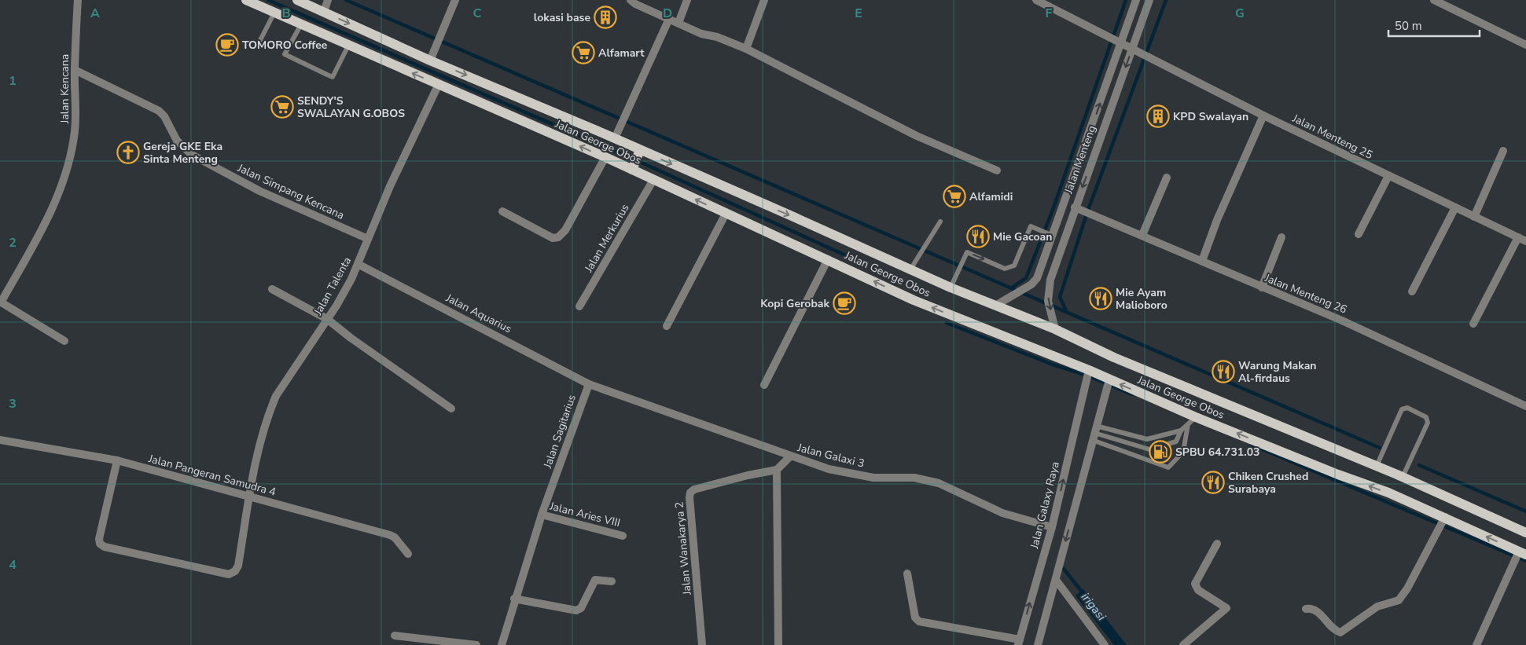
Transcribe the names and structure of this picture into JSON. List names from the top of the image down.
{
  "streets": {
    "main road": ["Jalan George Obos"],
    "street": [
      "Jalan Kencana",
      "Jalan Menteng 25",
      "Jalan Menteng",
      "Jalan Simpang Kencana",
      "Jalan Merkurius",
      "Jalan Talenta",
      "Jalan Menteng 26",
      "Jalan Aquarius",
      "Jalan Sagitarius",
      "Jalan Galaxi 3",
      "Jalan Pangeran Samudra 4",
      "Jalan Galaxy Raya",
      "Jalan Aries VIII",
      "Jalan Wanakarya 2"
    ]
  },
  "crossings": [
    ["Jalan Kencana", "Jalan Simpang Kencana"],
    ["Jalan Menteng 25", "Jalan Menteng"],
    ["Jalan George Obos", "Jalan Menteng"],
    ["Jalan George Obos", "Jalan Merkurius"],
    ["Jalan George Obos", "Jalan Talenta"],
    ["Jalan George Obos", "Jalan Galaxy Raya"],
    ["Jalan Menteng", "Jalan Menteng 26"],
    ["Jalan Simpang Kencana", "Jalan Talenta"],
    ["Jalan Talenta", "Jalan Aquarius"],
    ["Jalan Talenta", "Jalan Pangeran Samudra 4"],
    ["Jalan Aquarius", "Jalan Sagitarius"],
    ["Jalan Sagitarius", "Jalan Aries VIII"],
    ["Jalan Galaxi 3", "Jalan Galaxy Raya"],
    ["Jalan Galaxi 3", "Jalan Wanakarya 2"]
  ],
  "water": ["irigasi"],
  "places": {
    "building": ["lokasi base", "KPD Swalayan"],
    "cafe": ["TOMORO Coffee", "Kopi Gerobak"],
    "supermarket": ["Alfamart", "SENDY'S SWALAYAN G.OBOS", "Alfamidi"],
    "church": ["Gereja GKE Eka Sinta Menteng"],
    "restaurant": [
      "Mie Gacoan",
      "Mie Ayam Malioboro",
      "Warung Makan Al-firdaus",
      "Chiken Crushed Surabaya"
    ],
    "fuel station": ["SPBU 64.731.03"]
  },
  "scale_bar": "50 m",
  "grid": {
    "columns": [
      "A",
      "B",
      "C",
      "D",
      "E",
      "F",
      "G"
    ],
    "rows": [
      "1",
      "2",
      "3",
      "4"
    ]
  }
}
